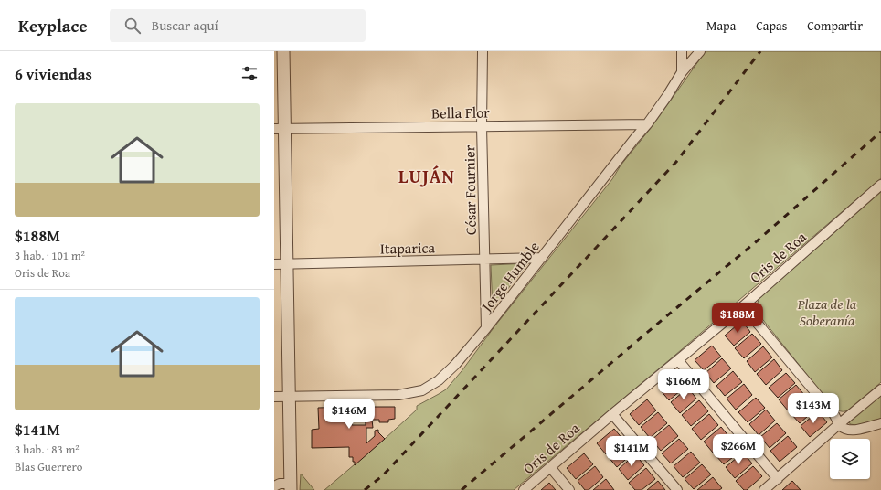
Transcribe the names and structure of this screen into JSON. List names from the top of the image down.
{
  "streets": {
    "street": [
      "Bella Flor",
      "César Fournier",
      "Itaparica",
      "Oris de Roa",
      "Jorge Humble"
    ]
  },
  "crossings": [
    ["Bella Flor", "César Fournier"],
    ["Bella Flor", "Jorge Humble"],
    ["César Fournier", "Itaparica"],
    ["César Fournier", "Jorge Humble"],
    ["Itaparica", "Jorge Humble"]
  ],
  "districts": ["LUJÁN"],
  "parks": ["Plaza de la Soberanía"],
  "page": {
    "header": "Keyplace",
    "search": "Buscar aquí",
    "nav": ["Mapa", "Capas", "Compartir"],
    "heading": "6 viviendas",
    "list": [
      {
        "name": "$188M",
        "note": "3 hab. · 101 m² · Oris de Roa"
      },
      {
        "name": "$141M",
        "note": "3 hab. · 83 m² · Blas Guerrero"
      }
    ],
    "price": [
      "$188M",
      "$166M",
      "$143M",
      "$146M",
      "$266M",
      "$141M"
    ]
  }
}
